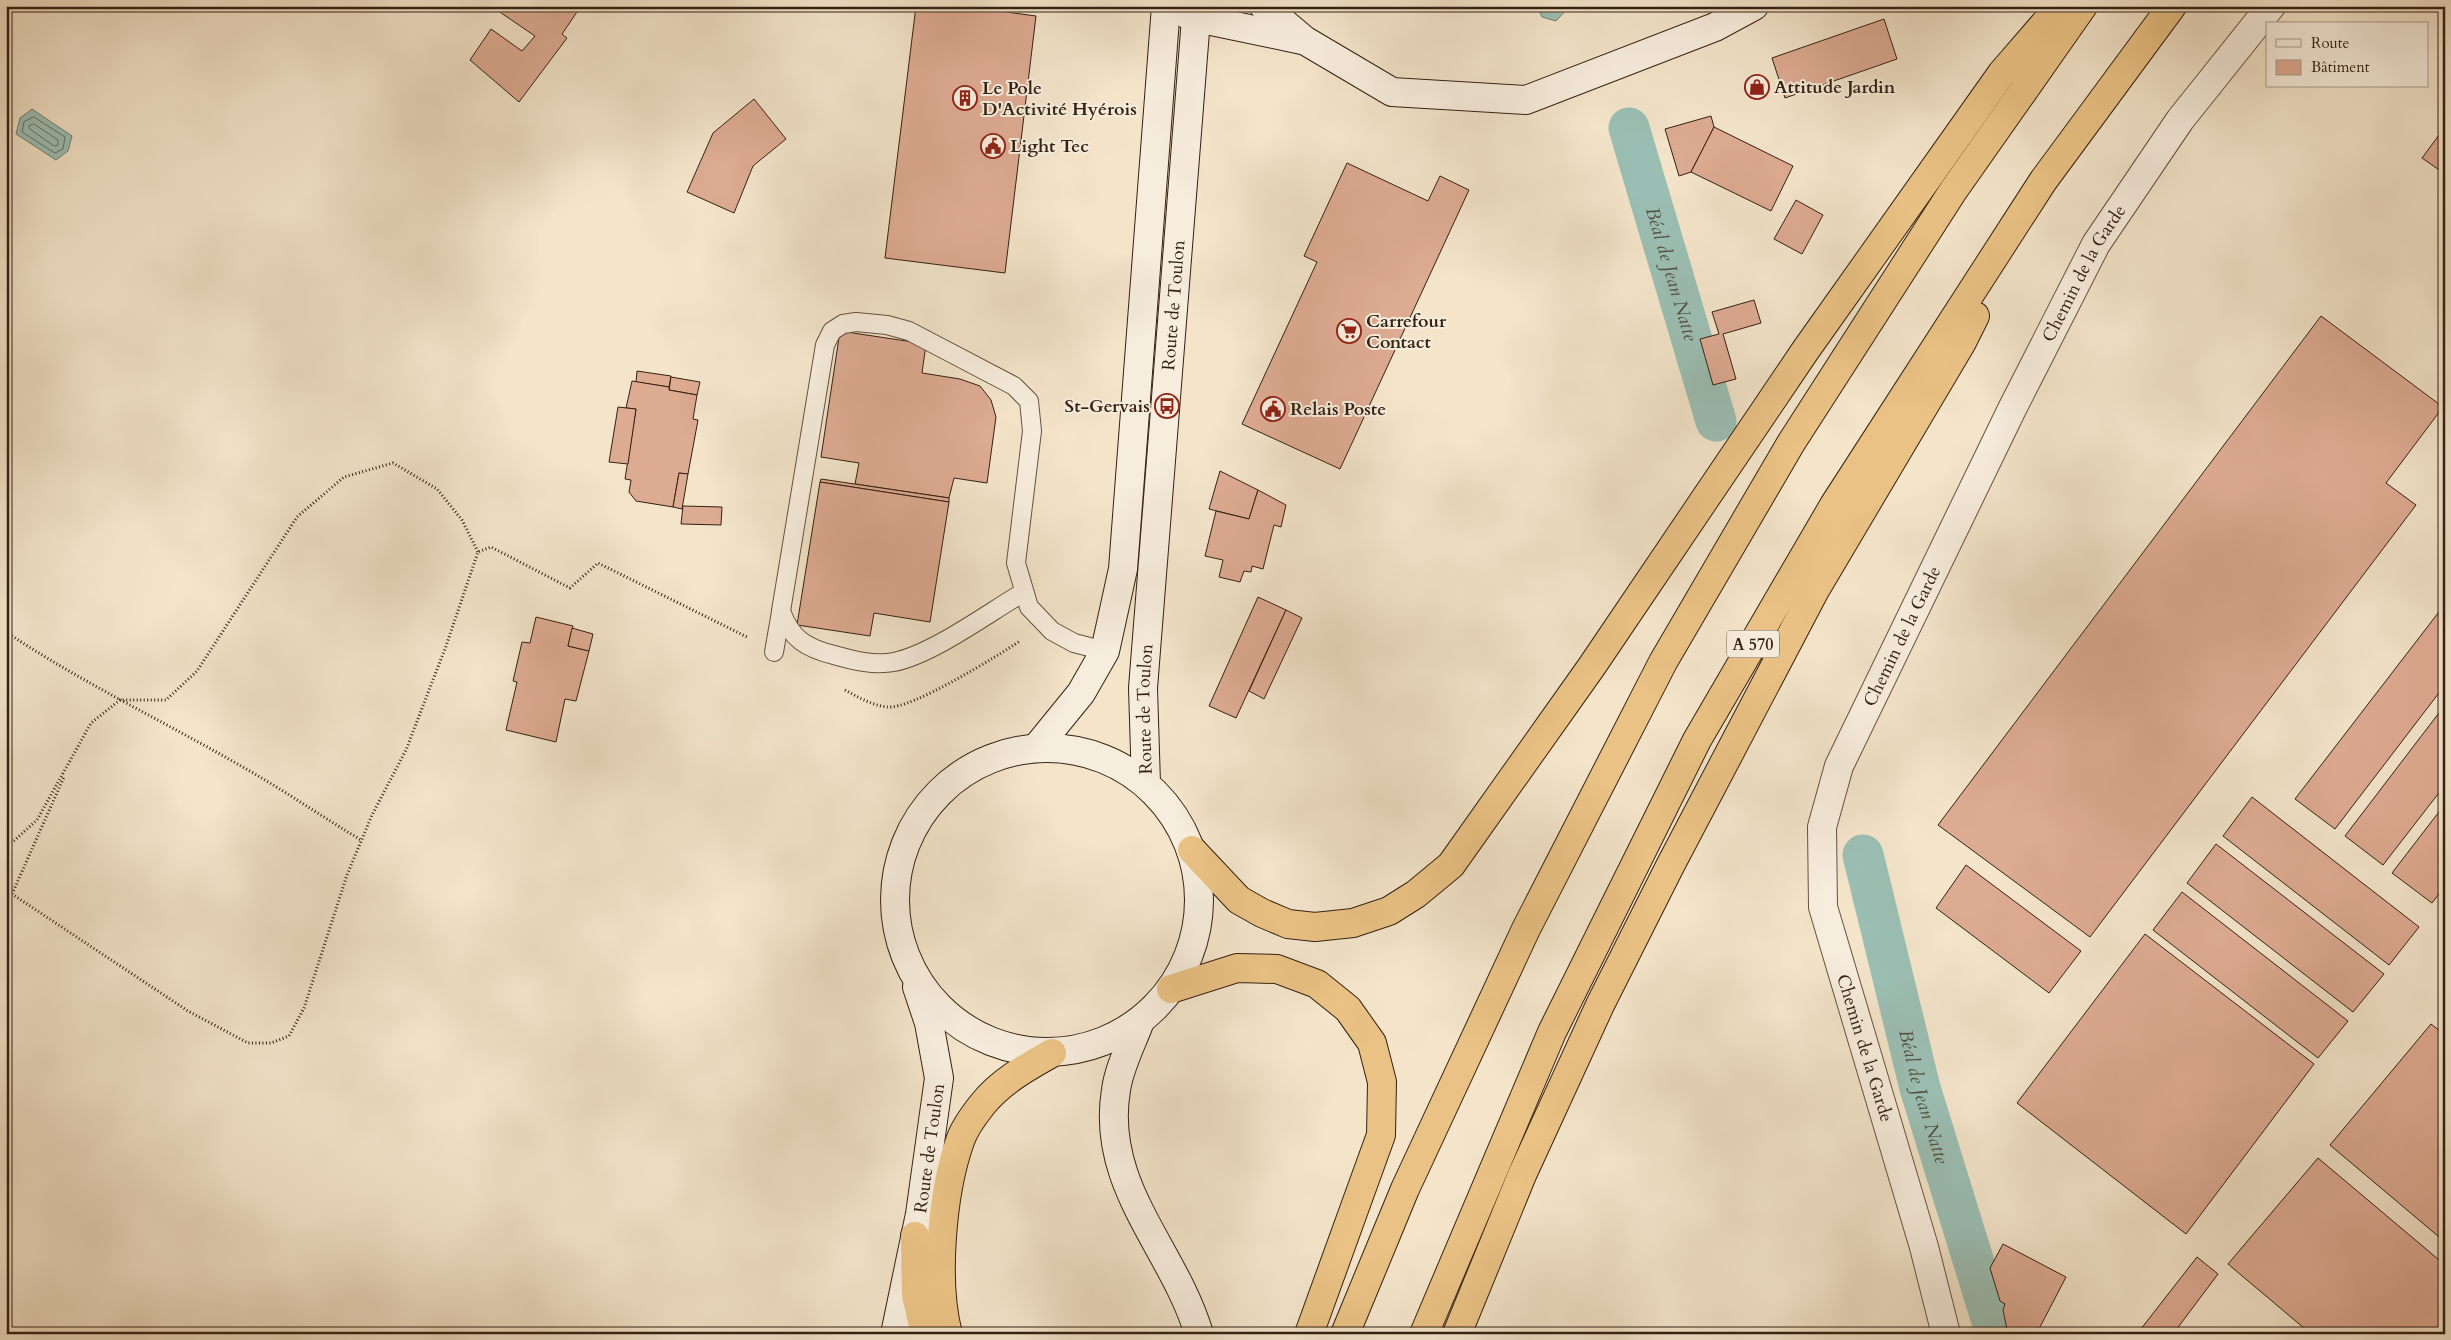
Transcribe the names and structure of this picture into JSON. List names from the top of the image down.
{
  "streets": {
    "highway": ["A 570"],
    "main road": ["Chemin de la Garde", "Route de Toulon"]
  },
  "water": ["Béal de Jean Natte"],
  "places": {
    "shop": ["Attitude Jardin"],
    "building": ["Le Pole D'Activité Hyérois"],
    "public building": ["Light Tec", "Relais Poste"],
    "supermarket": ["Carrefour Contact"],
    "bus stop": ["St-Gervais"]
  },
  "legend": ["Route", "Bâtiment"]
}
